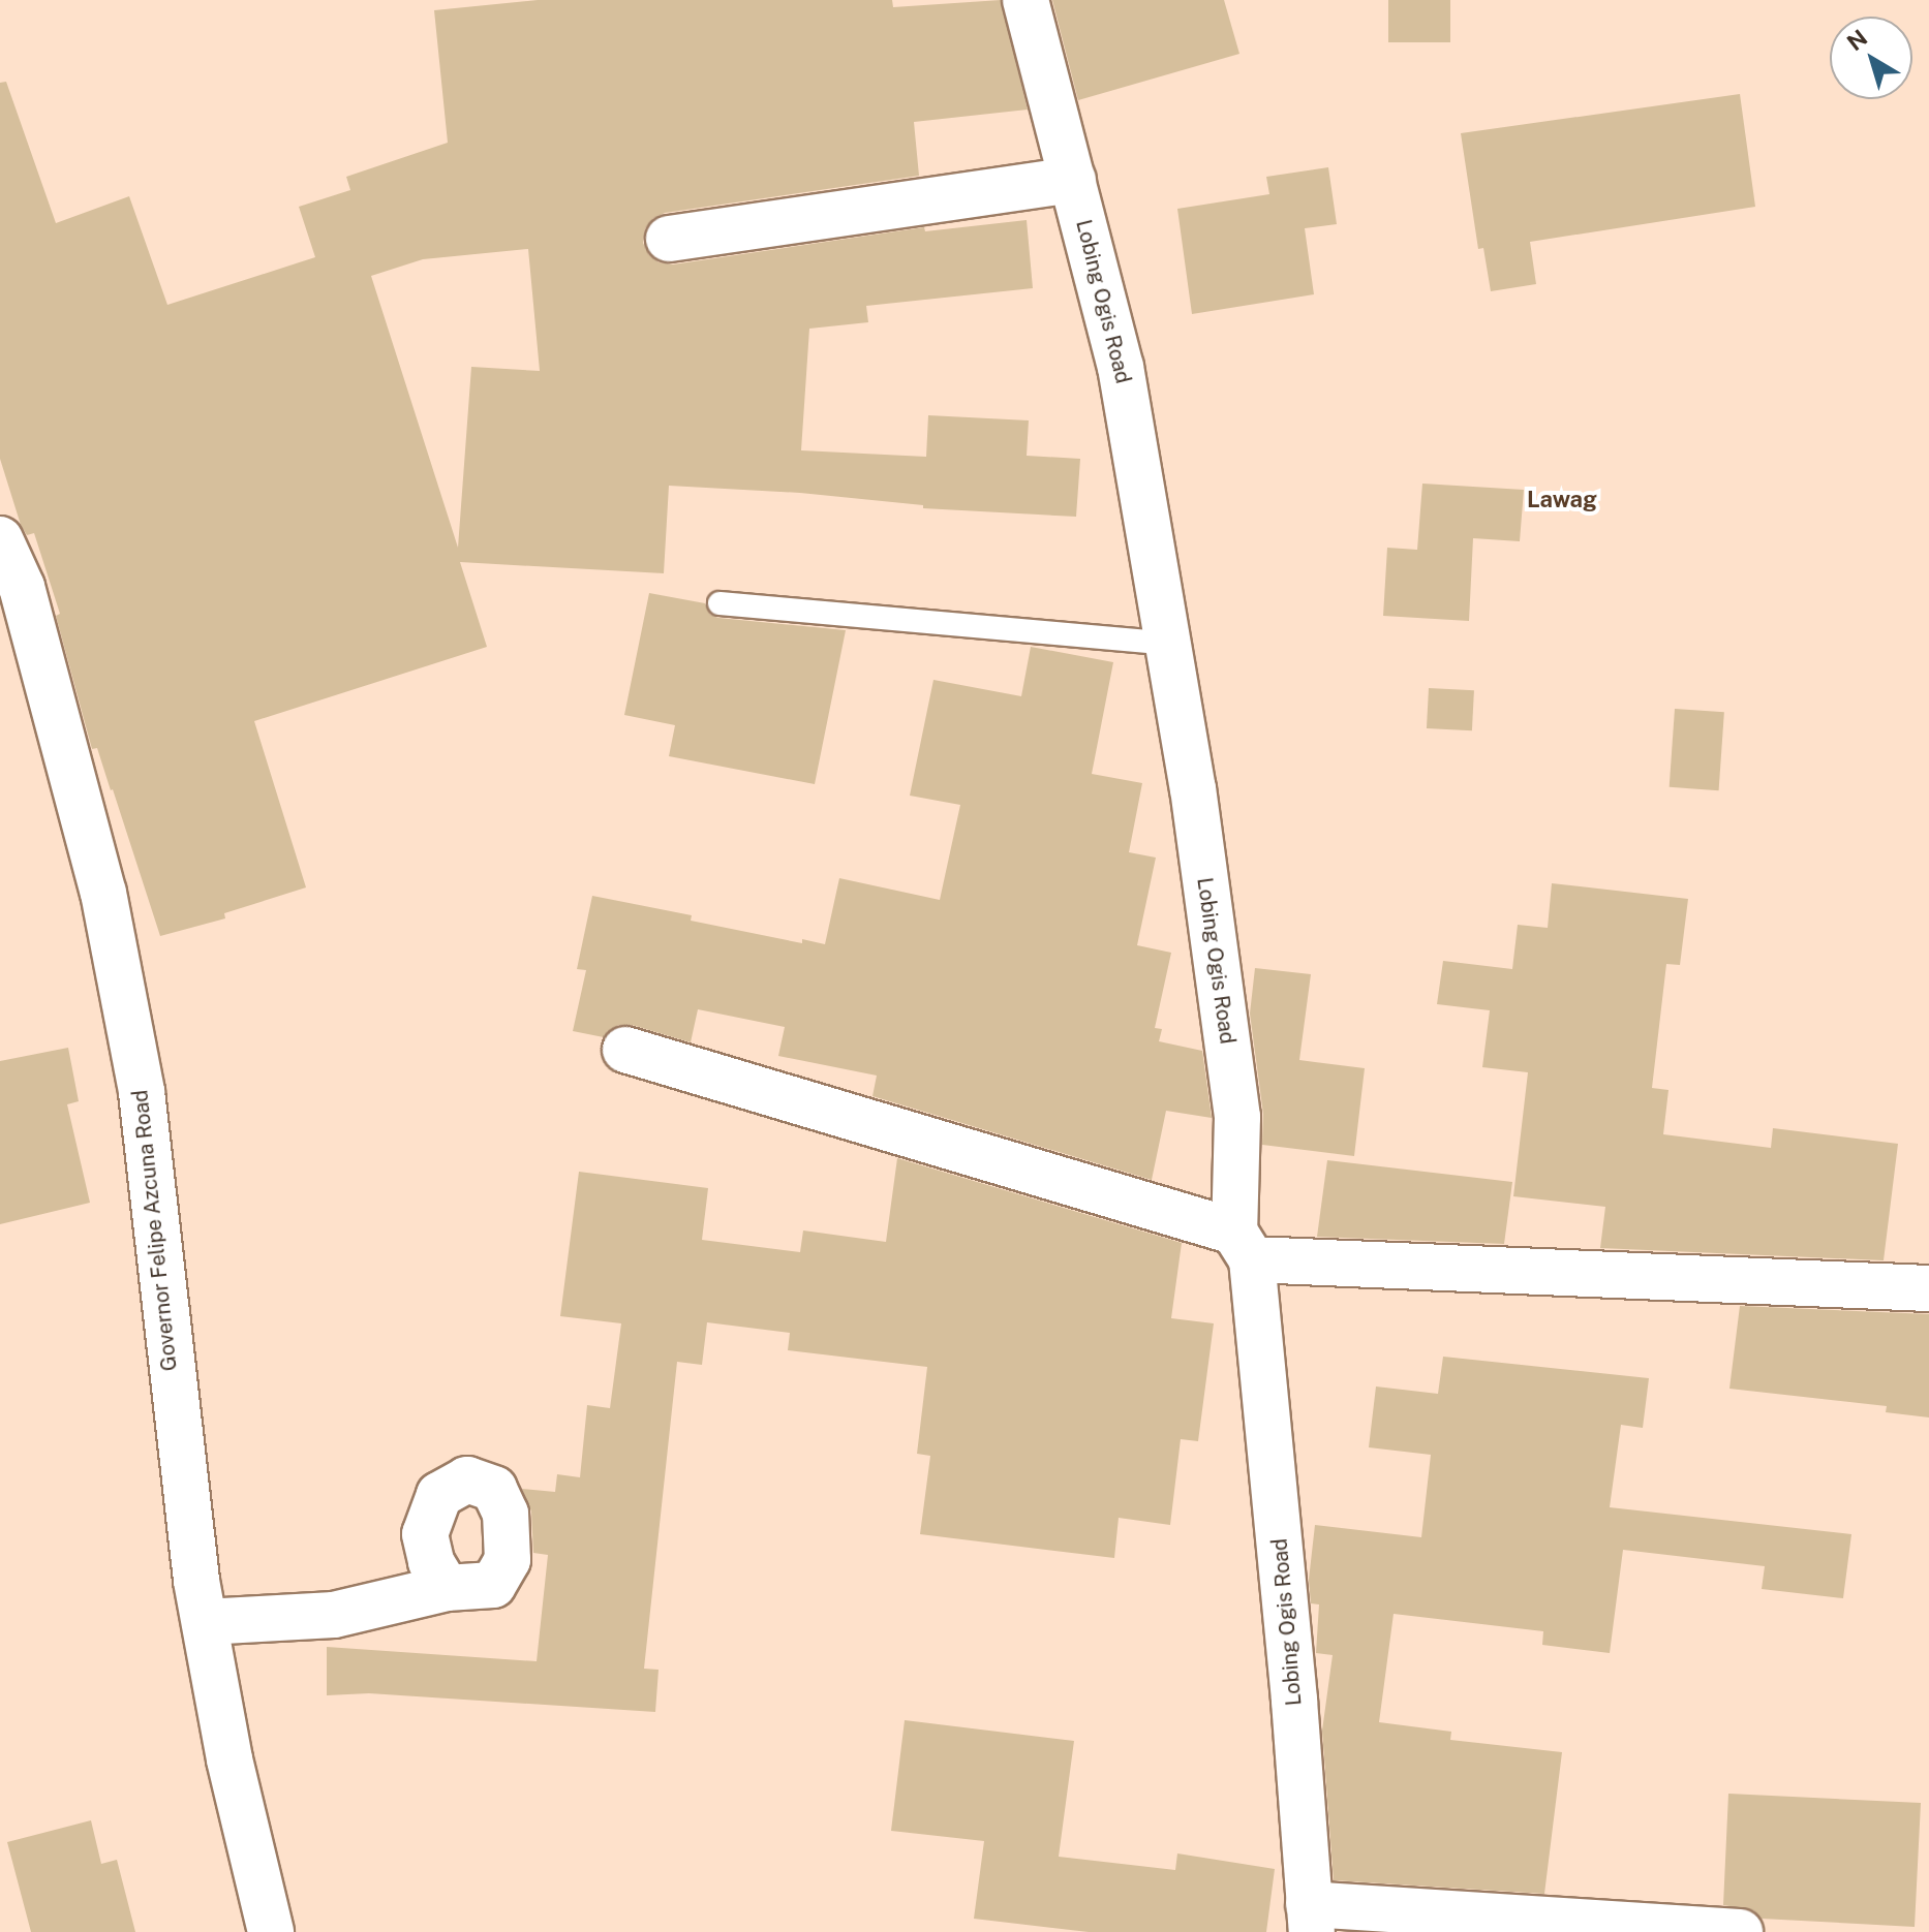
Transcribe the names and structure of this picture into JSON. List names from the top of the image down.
{
  "streets": {
    "street": ["Lobing Ogis Road", "Governor Felipe Azcuna Road"]
  },
  "districts": ["Lawag"],
  "north": "top left"
}
